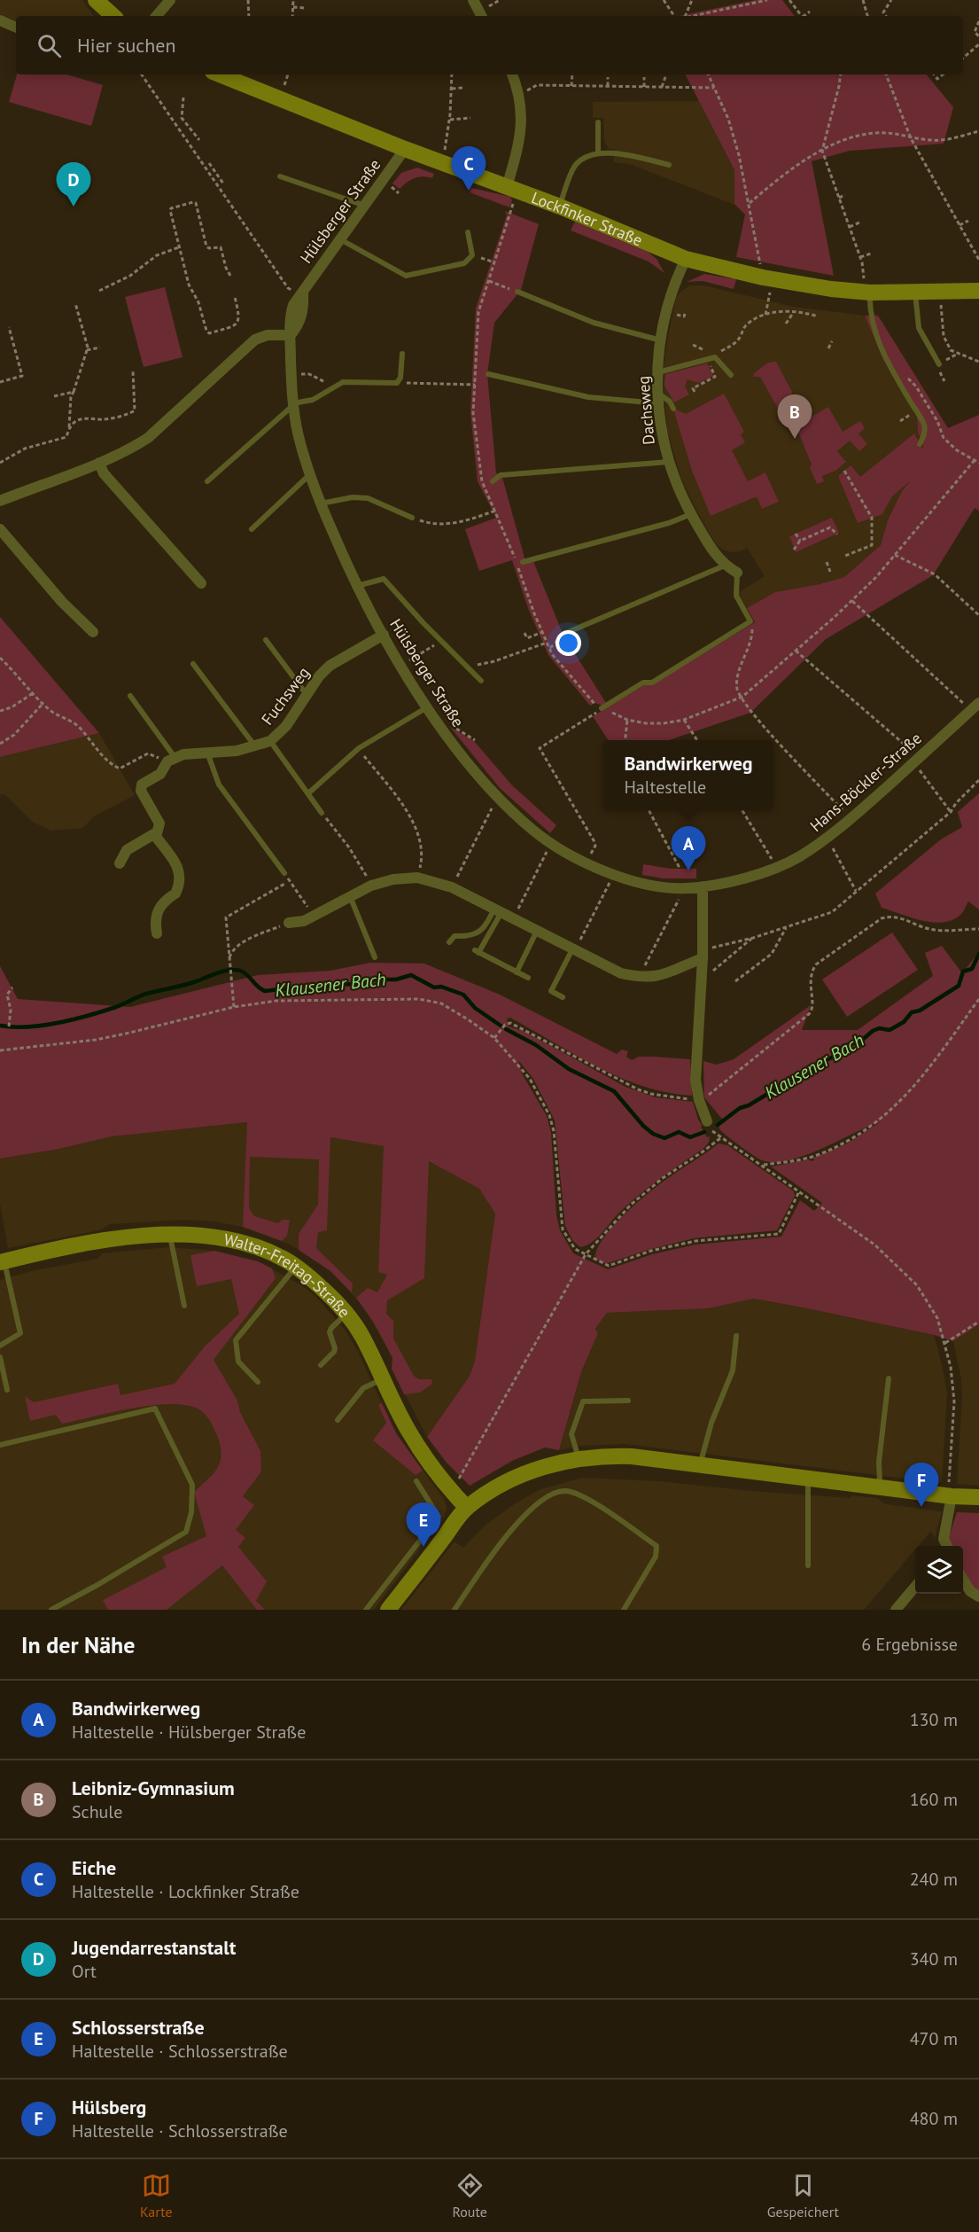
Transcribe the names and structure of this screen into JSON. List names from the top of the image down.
{
  "streets": {
    "street": [
      "Hülsberger Straße",
      "Lockfinker Straße",
      "Dachsweg",
      "Fuchsweg",
      "Hans-Böckler-Straße",
      "Walter-Freitag-Straße"
    ]
  },
  "crossings": [
    ["Hülsberger Straße", "Lockfinker Straße"],
    ["Hülsberger Straße", "Fuchsweg"],
    ["Hülsberger Straße", "Hans-Böckler-Straße"],
    ["Lockfinker Straße", "Dachsweg"]
  ],
  "water": ["Klausener Bach"],
  "page": {
    "search": "Hier suchen",
    "pins": [
      "C",
      "D",
      "B",
      "A",
      "F",
      "E"
    ],
    "popup": ["Bandwirkerweg", "Haltestelle"],
    "heading": ["In der Nähe", "6 Ergebnisse"],
    "list": [
      {
        "mark": "A",
        "name": "Bandwirkerweg",
        "note": "Haltestelle · Hülsberger Straße",
        "value": "130 m"
      },
      {
        "mark": "B",
        "name": "Leibniz-Gymnasium",
        "note": "Schule",
        "value": "160 m"
      },
      {
        "mark": "C",
        "name": "Eiche",
        "note": "Haltestelle · Lockfinker Straße",
        "value": "240 m"
      },
      {
        "mark": "D",
        "name": "Jugendarrestanstalt",
        "note": "Ort",
        "value": "340 m"
      },
      {
        "mark": "E",
        "name": "Schlosserstraße",
        "note": "Haltestelle · Schlosserstraße",
        "value": "470 m"
      },
      {
        "mark": "F",
        "name": "Hülsberg",
        "note": "Haltestelle · Schlosserstraße",
        "value": "480 m"
      }
    ],
    "nav": ["Karte", "Route", "Gespeichert"]
  }
}
